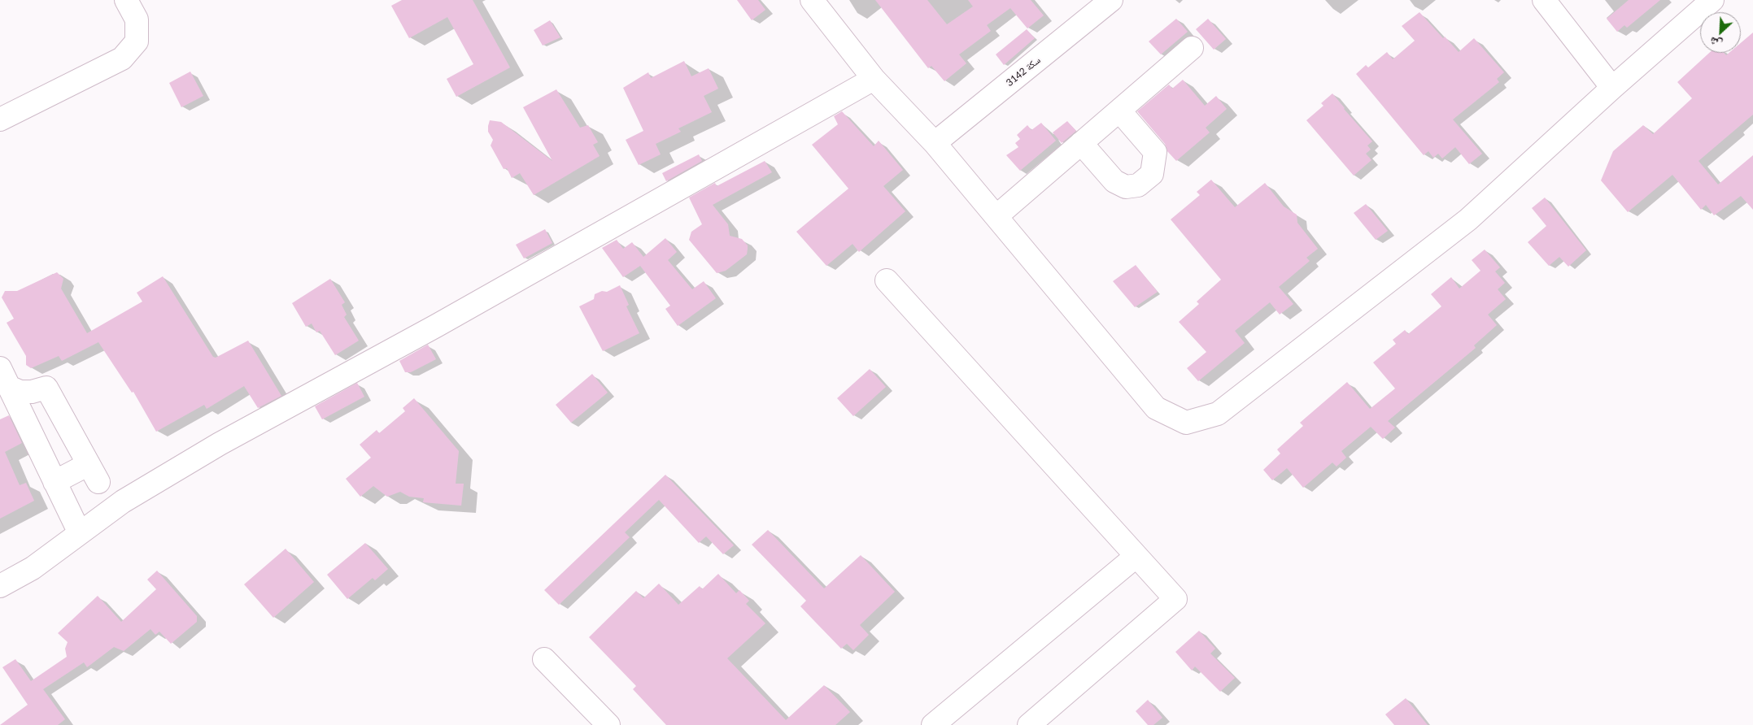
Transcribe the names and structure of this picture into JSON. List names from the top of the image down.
{
  "streets": {
    "street": ["سكة 3142"]
  },
  "north": "bottom left"
}
